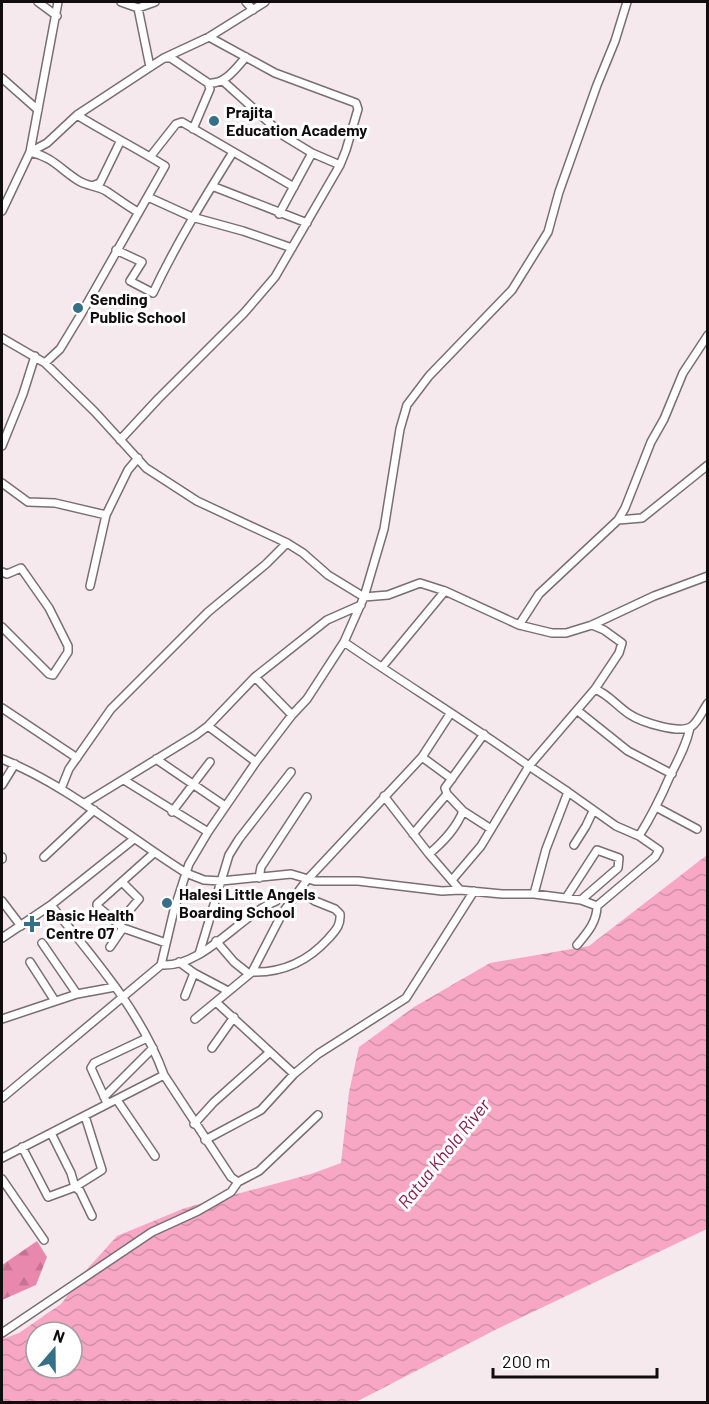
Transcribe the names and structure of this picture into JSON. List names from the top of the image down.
{
  "water": ["Ratua Khola River"],
  "places": {
    "other": ["Prajita Education Academy", "Sending Public School", "Halesi Little Angels Boarding School"],
    "health": ["Basic Health Centre 07"]
  },
  "scale_bar": "200 m",
  "north": "top"
}
